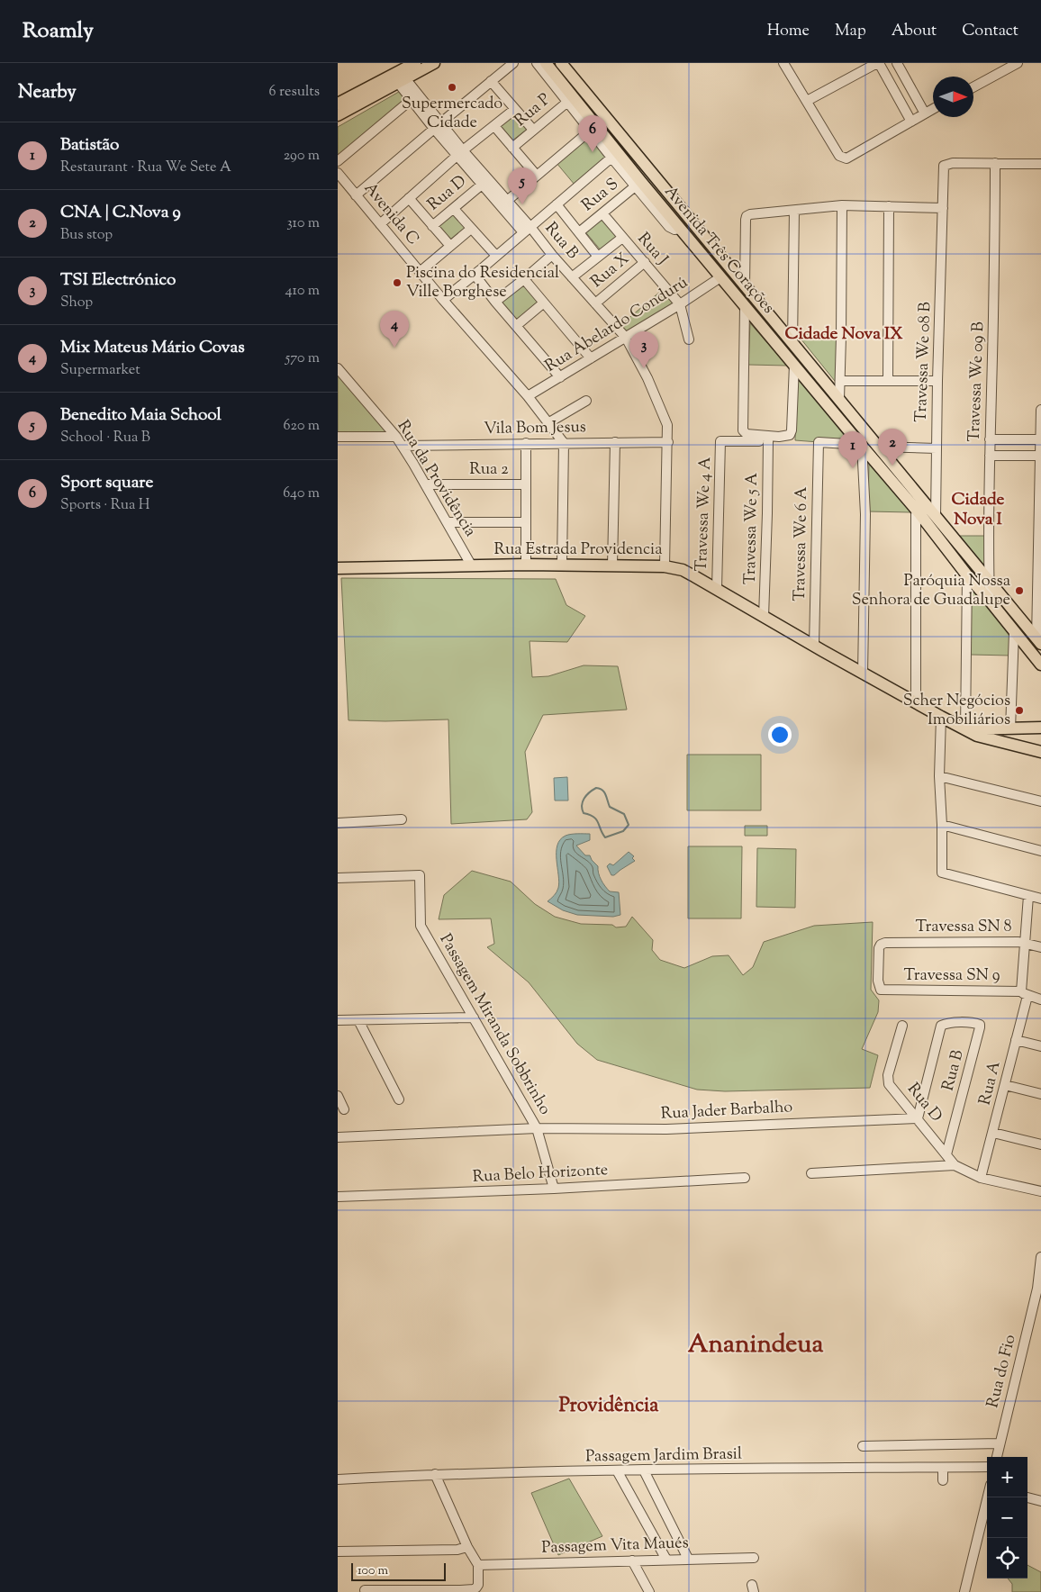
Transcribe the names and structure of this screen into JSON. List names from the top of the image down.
{
  "streets": {
    "main road": ["Avenida Três Corações", "Rua Estrada Providencia"],
    "street": [
      "Rua P",
      "Rua D",
      "Rua S",
      "Avenida C",
      "Rua B",
      "Rua J",
      "Rua X",
      "Rua Abelardo Condurú",
      "Travessa We 08 B",
      "Travessa We 09 B",
      "Vila Bom Jesus",
      "Rua 2",
      "Rua da Providência",
      "Travessa We 4 A",
      "Travessa We 5 A",
      "Travessa We 6 A",
      "Travessa SN 8",
      "Travessa SN 9",
      "Passagem Miranda Sobbrinho",
      "Rua A",
      "Rua Jader Barbalho",
      "Rua Belo Horizonte",
      "Rua do Fio",
      "Passagem Jardim Brasil",
      "Passagem Vita Maués"
    ]
  },
  "crossings": [
    ["Rua P", "Avenida Três Corações"],
    ["Rua D", "Rua B"],
    ["Rua D", "Rua A"],
    ["Rua D", "Rua Jader Barbalho"],
    ["Rua S", "Rua J"],
    ["Rua S", "Avenida Três Corações"],
    ["Avenida C", "Rua Abelardo Condurú"],
    ["Avenida C", "Vila Bom Jesus"],
    ["Rua B", "Rua X"],
    ["Rua B", "Rua Abelardo Condurú"],
    ["Rua B", "Vila Bom Jesus"],
    ["Rua B", "Rua Estrada Providencia"],
    ["Rua B", "Rua Jader Barbalho"],
    ["Rua J", "Rua X"],
    ["Rua J", "Rua Abelardo Condurú"],
    ["Avenida Três Corações", "Rua Abelardo Condurú"],
    ["Avenida Três Corações", "Travessa We 08 B"],
    ["Avenida Três Corações", "Travessa We 09 B"],
    ["Avenida Três Corações", "Travessa We 6 A"],
    ["Travessa We 08 B", "Travessa We 09 B"],
    ["Vila Bom Jesus", "Rua da Providência"],
    ["Rua 2", "Rua da Providência"],
    ["Rua da Providência", "Rua Estrada Providencia"],
    ["Travessa We 4 A", "Travessa We 5 A"],
    ["Travessa We 4 A", "Rua Estrada Providencia"],
    ["Travessa We 5 A", "Rua Estrada Providencia"],
    ["Travessa We 6 A", "Rua Estrada Providencia"],
    ["Travessa SN 8", "Travessa SN 9"],
    ["Travessa SN 8", "Rua A"],
    ["Travessa SN 9", "Rua A"],
    ["Passagem Miranda Sobbrinho", "Rua Jader Barbalho"],
    ["Passagem Miranda Sobbrinho", "Rua Belo Horizonte"]
  ],
  "districts": [
    "Cidade Nova IX",
    "Cidade Nova I",
    "Ananindeua",
    "Providência"
  ],
  "places": [
    "Supermercado Cidade",
    "Piscina do Residencial Ville Borghese",
    "Paróquia Nossa Senhora de Guadalupe",
    "Scher Negócios Imobiliários"
  ],
  "scale_bar": "100 m",
  "north": "right",
  "page": {
    "header": "Roamly",
    "nav": [
      "Home",
      "Map",
      "About",
      "Contact"
    ],
    "heading": ["Nearby", "6 results"],
    "pins": [
      "6",
      "5",
      "4",
      "3",
      "2",
      "1"
    ],
    "list": [
      {
        "mark": "1",
        "name": "Batistão",
        "note": "Restaurant · Rua We Sete A",
        "value": "290 m"
      },
      {
        "mark": "2",
        "name": "CNA | C.Nova 9",
        "note": "Bus stop",
        "value": "310 m"
      },
      {
        "mark": "3",
        "name": "TSI Electrónico",
        "note": "Shop",
        "value": "410 m"
      },
      {
        "mark": "4",
        "name": "Mix Mateus Mário Covas",
        "note": "Supermarket",
        "value": "570 m"
      },
      {
        "mark": "5",
        "name": "Benedito Maia School",
        "note": "School · Rua B",
        "value": "620 m"
      },
      {
        "mark": "6",
        "name": "Sport square",
        "note": "Sports · Rua H",
        "value": "640 m"
      }
    ],
    "map_buttons": ["+", "−"],
    "scale": "100 m"
  }
}
